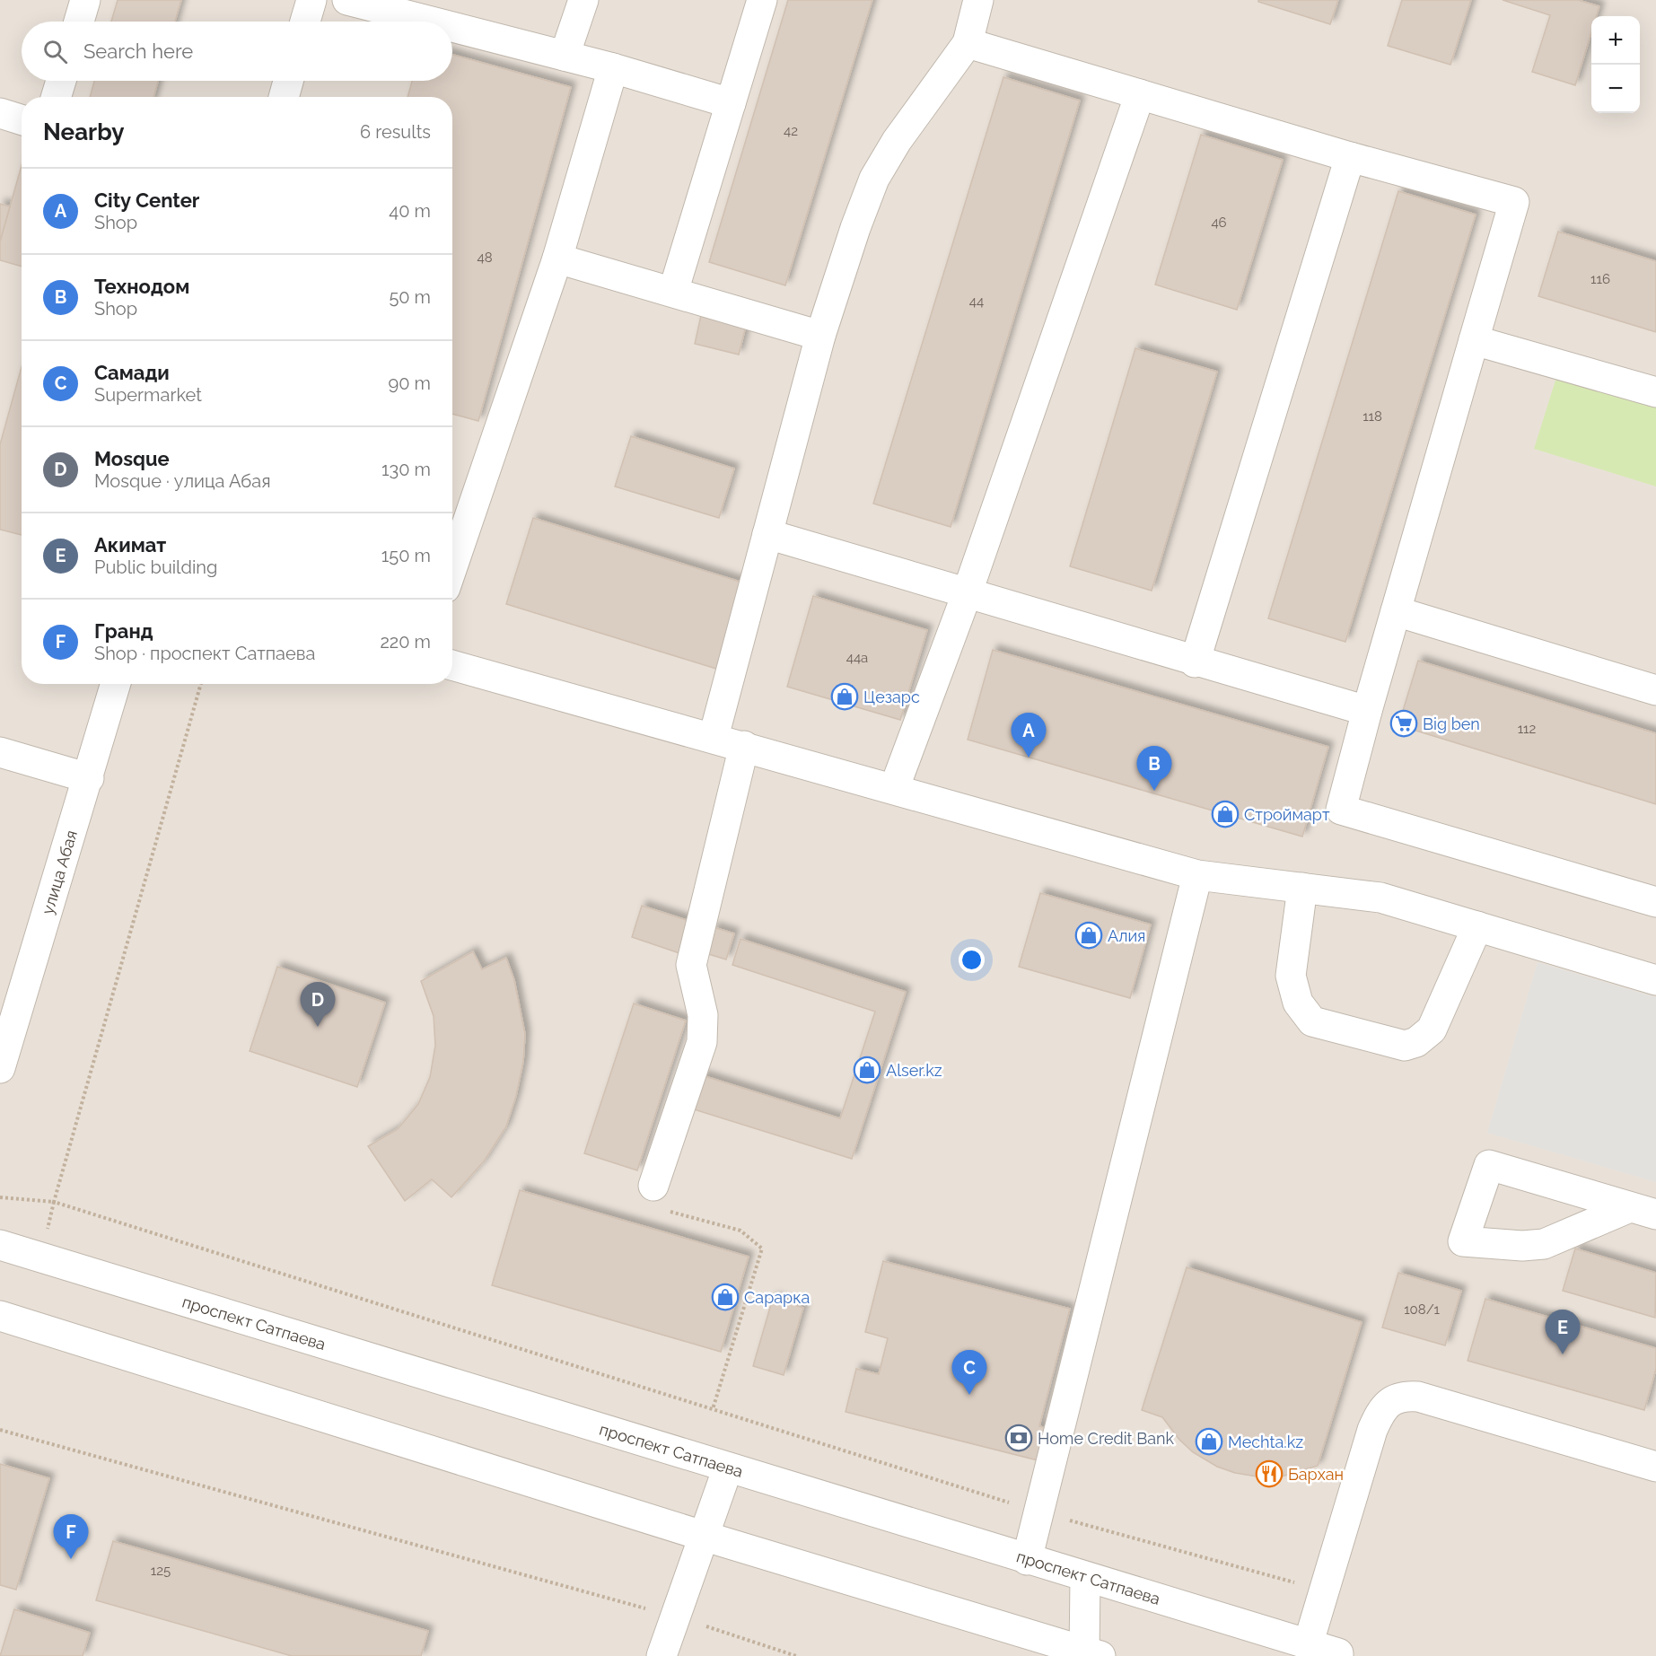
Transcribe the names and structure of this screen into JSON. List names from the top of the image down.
{
  "streets": {
    "street": ["улица Абая", "проспект Сатпаева"]
  },
  "places": {
    "shop": [
      "Цезарс",
      "Строймарт",
      "Алия",
      "Alser.kz",
      "Сарарка",
      "Mechta.kz"
    ],
    "supermarket": ["Big ben"],
    "bank": ["Home Credit Bank"],
    "restaurant": ["Бархан"]
  },
  "house_numbers": [
    "42",
    "46",
    "48",
    "116",
    "44",
    "118",
    "44а",
    "112",
    "108/1",
    "125"
  ],
  "page": {
    "map_buttons": ["+", "−"],
    "search": "Search here",
    "heading": ["Nearby", "6 results"],
    "list": [
      {
        "mark": "A",
        "name": "City Center",
        "note": "Shop",
        "value": "40 m"
      },
      {
        "mark": "B",
        "name": "Технодом",
        "note": "Shop",
        "value": "50 m"
      },
      {
        "mark": "C",
        "name": "Самади",
        "note": "Supermarket",
        "value": "90 m"
      },
      {
        "mark": "D",
        "name": "Mosque",
        "note": "Mosque · улица Абая",
        "value": "130 m"
      },
      {
        "mark": "E",
        "name": "Акимат",
        "note": "Public building",
        "value": "150 m"
      },
      {
        "mark": "F",
        "name": "Гранд",
        "note": "Shop · проспект Сатпаева",
        "value": "220 m"
      }
    ],
    "pins": [
      "A",
      "B",
      "D",
      "E",
      "C",
      "F"
    ]
  }
}
